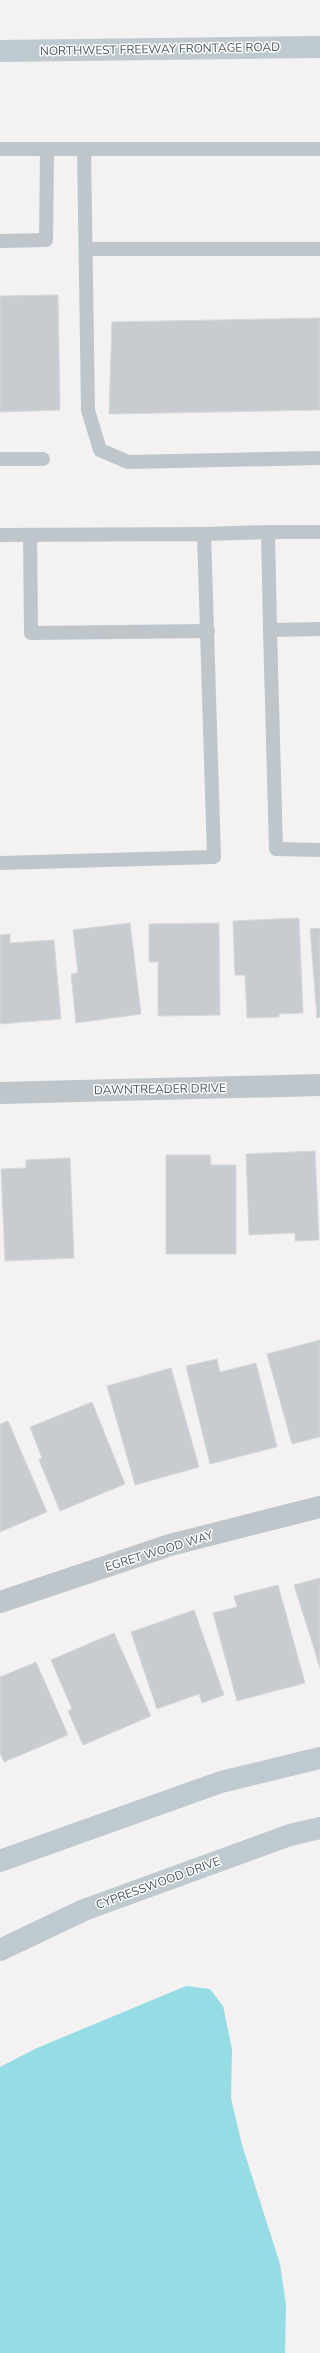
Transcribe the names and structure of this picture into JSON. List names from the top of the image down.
{
  "streets": {
    "main road": ["NORTHWEST FREEWAY FRONTAGE ROAD", "CYPRESSWOOD DRIVE"],
    "street": ["DAWNTREADER DRIVE", "EGRET WOOD WAY"]
  }
}
